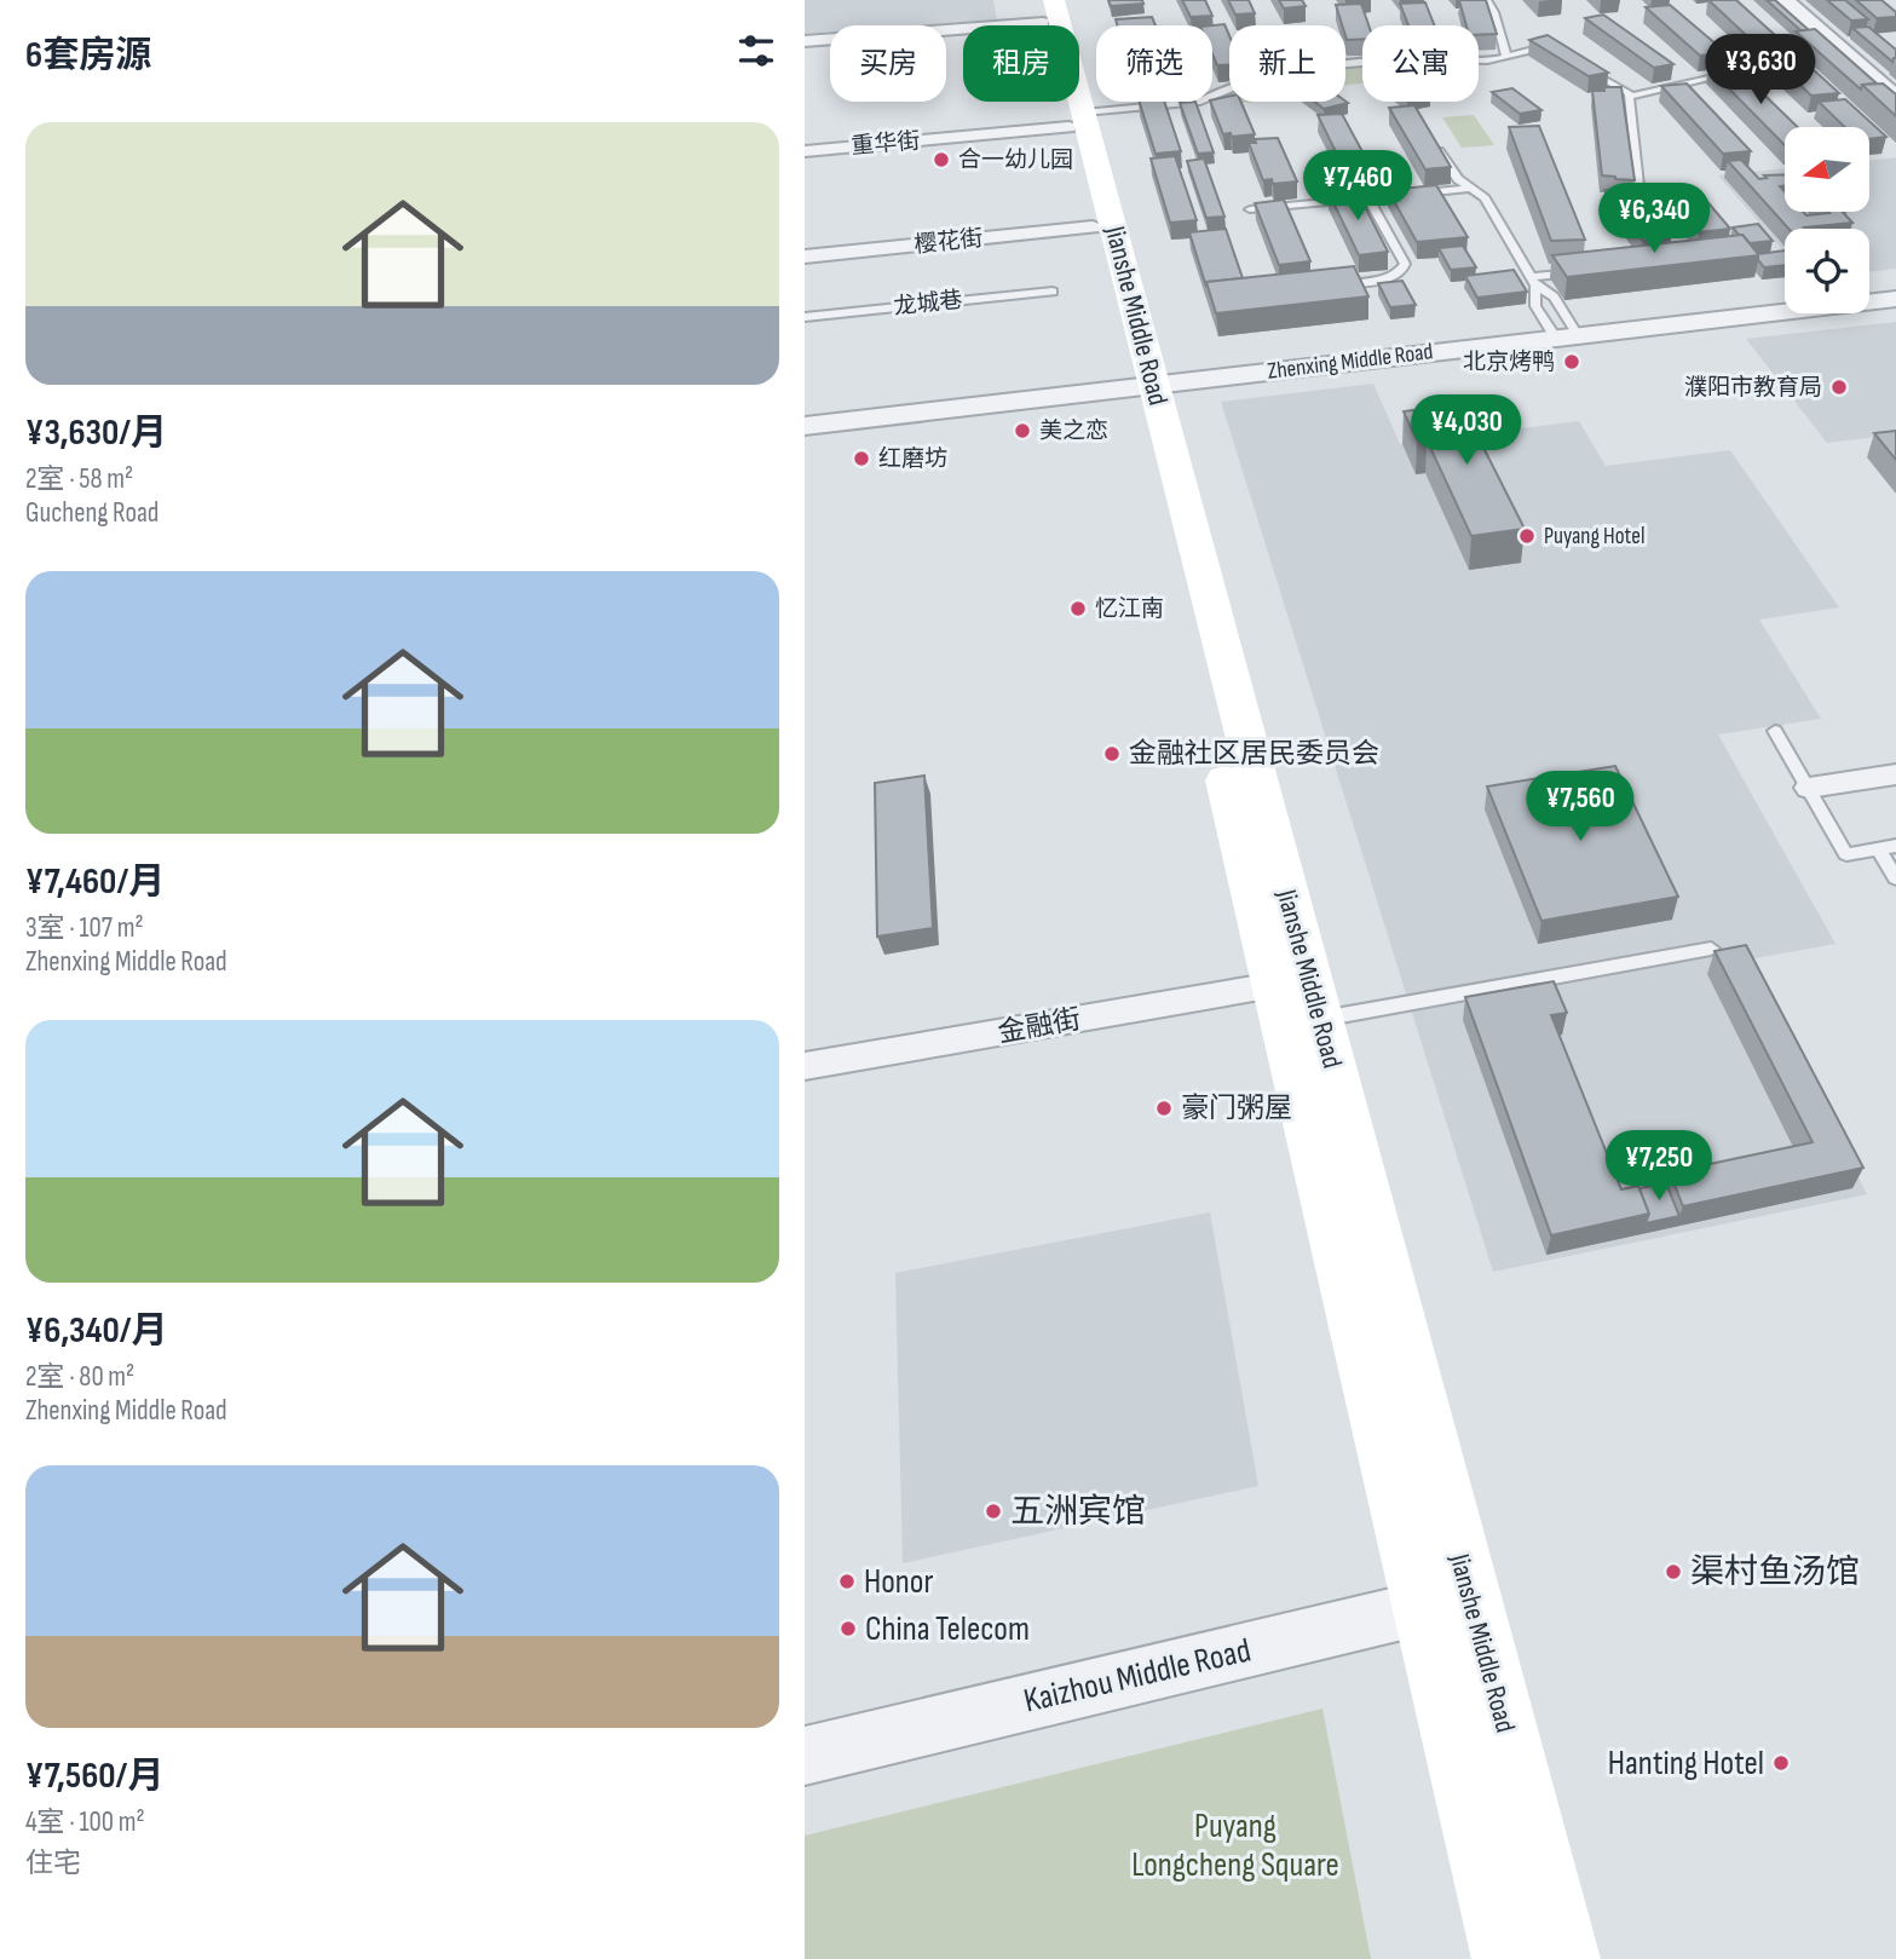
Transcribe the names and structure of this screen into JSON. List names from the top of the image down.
{
  "streets": {
    "main road": ["Jianshe Middle Road"],
    "street": [
      "重华街",
      "樱花街",
      "Zhenxing Middle Road",
      "金融街",
      "Kaizhou Middle Road"
    ],
    "lane": ["龙城巷"]
  },
  "crossings": [
    ["重华街", "Jianshe Middle Road"],
    ["樱花街", "Jianshe Middle Road"],
    ["Jianshe Middle Road", "Zhenxing Middle Road"],
    ["Jianshe Middle Road", "金融街"],
    ["Jianshe Middle Road", "Kaizhou Middle Road"]
  ],
  "parks": ["Puyang Longcheng Square"],
  "places": [
    "合一幼儿园",
    "北京烤鸭",
    "濮阳市教育局",
    "美之恋",
    "红磨坊",
    "Puyang Hotel",
    "忆江南",
    "金融社区居民委员会",
    "豪门粥屋",
    "五洲宾馆",
    "渠村鱼汤馆",
    "Honor",
    "China Telecom",
    "Hanting Hotel"
  ],
  "north": "left",
  "page": {
    "heading": "6套房源",
    "chip": [
      "买房",
      "租房",
      "筛选",
      "新上",
      "公寓"
    ],
    "price": [
      "¥3,630",
      "¥7,460",
      "¥6,340",
      "¥4,030",
      "¥7,560",
      "¥7,250"
    ],
    "list": [
      {
        "name": "¥3,630/月",
        "note": "2室 · 58 m² · Gucheng Road"
      },
      {
        "name": "¥7,460/月",
        "note": "3室 · 107 m² · Zhenxing Middle Road"
      },
      {
        "name": "¥6,340/月",
        "note": "2室 · 80 m² · Zhenxing Middle Road"
      },
      {
        "name": "¥7,560/月",
        "note": "4室 · 100 m² · 住宅"
      }
    ]
  }
}
